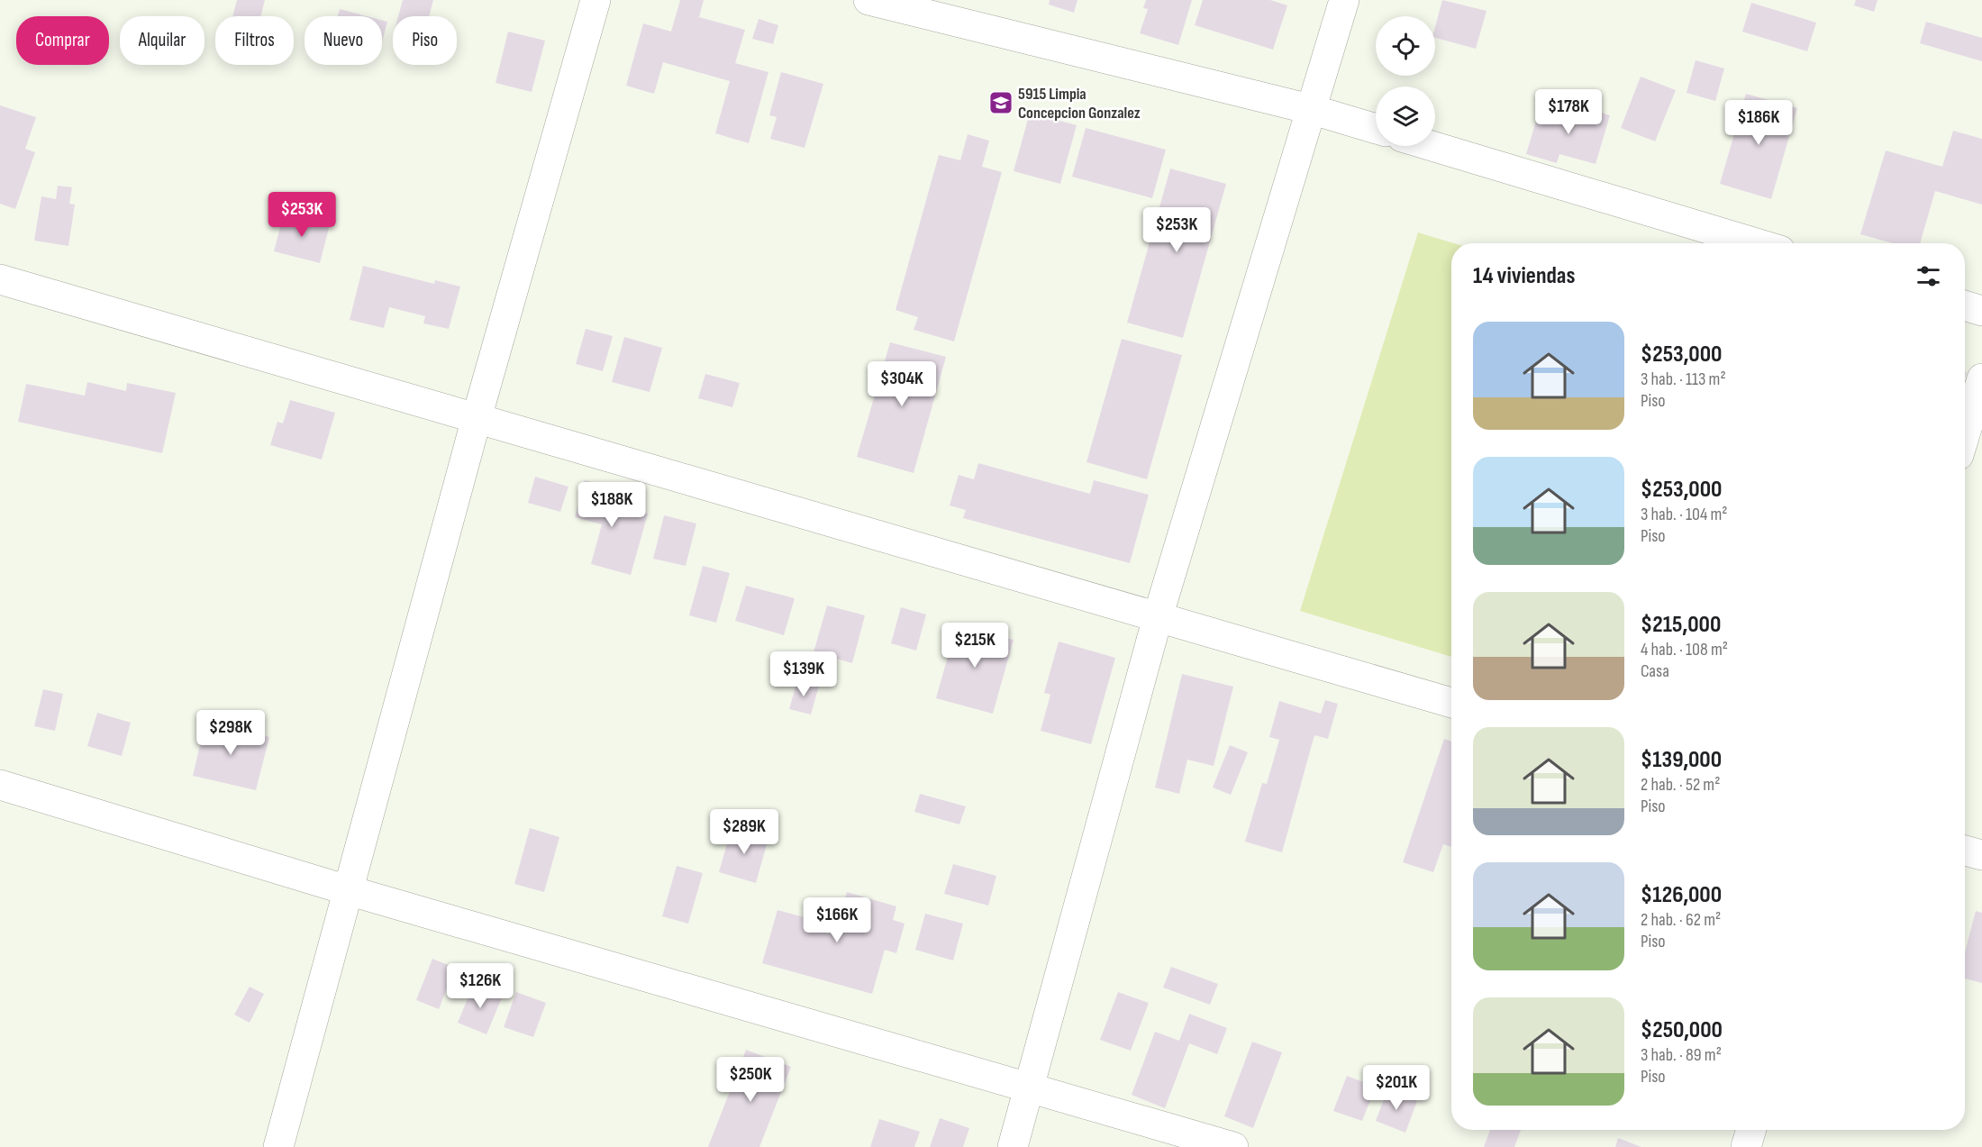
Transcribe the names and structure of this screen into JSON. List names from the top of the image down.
{
  "places": {
    "school or university": ["5915 Limpia Concepcion Gonzalez"]
  },
  "page": {
    "chip": [
      "Comprar",
      "Alquilar",
      "Filtros",
      "Nuevo",
      "Piso"
    ],
    "price": [
      "$178K",
      "$186K",
      "$253K",
      "$253K",
      "$304K",
      "$188K",
      "$215K",
      "$139K",
      "$298K",
      "$289K",
      "$166K",
      "$126K",
      "$250K",
      "$201K"
    ],
    "heading": "14 viviendas",
    "list": [
      {
        "name": "$253,000",
        "note": "3 hab. · 113 m² · Piso"
      },
      {
        "name": "$253,000",
        "note": "3 hab. · 104 m² · Piso"
      },
      {
        "name": "$215,000",
        "note": "4 hab. · 108 m² · Casa"
      },
      {
        "name": "$139,000",
        "note": "2 hab. · 52 m² · Piso"
      },
      {
        "name": "$126,000",
        "note": "2 hab. · 62 m² · Piso"
      },
      {
        "name": "$250,000",
        "note": "3 hab. · 89 m² · Piso"
      }
    ]
  }
}
